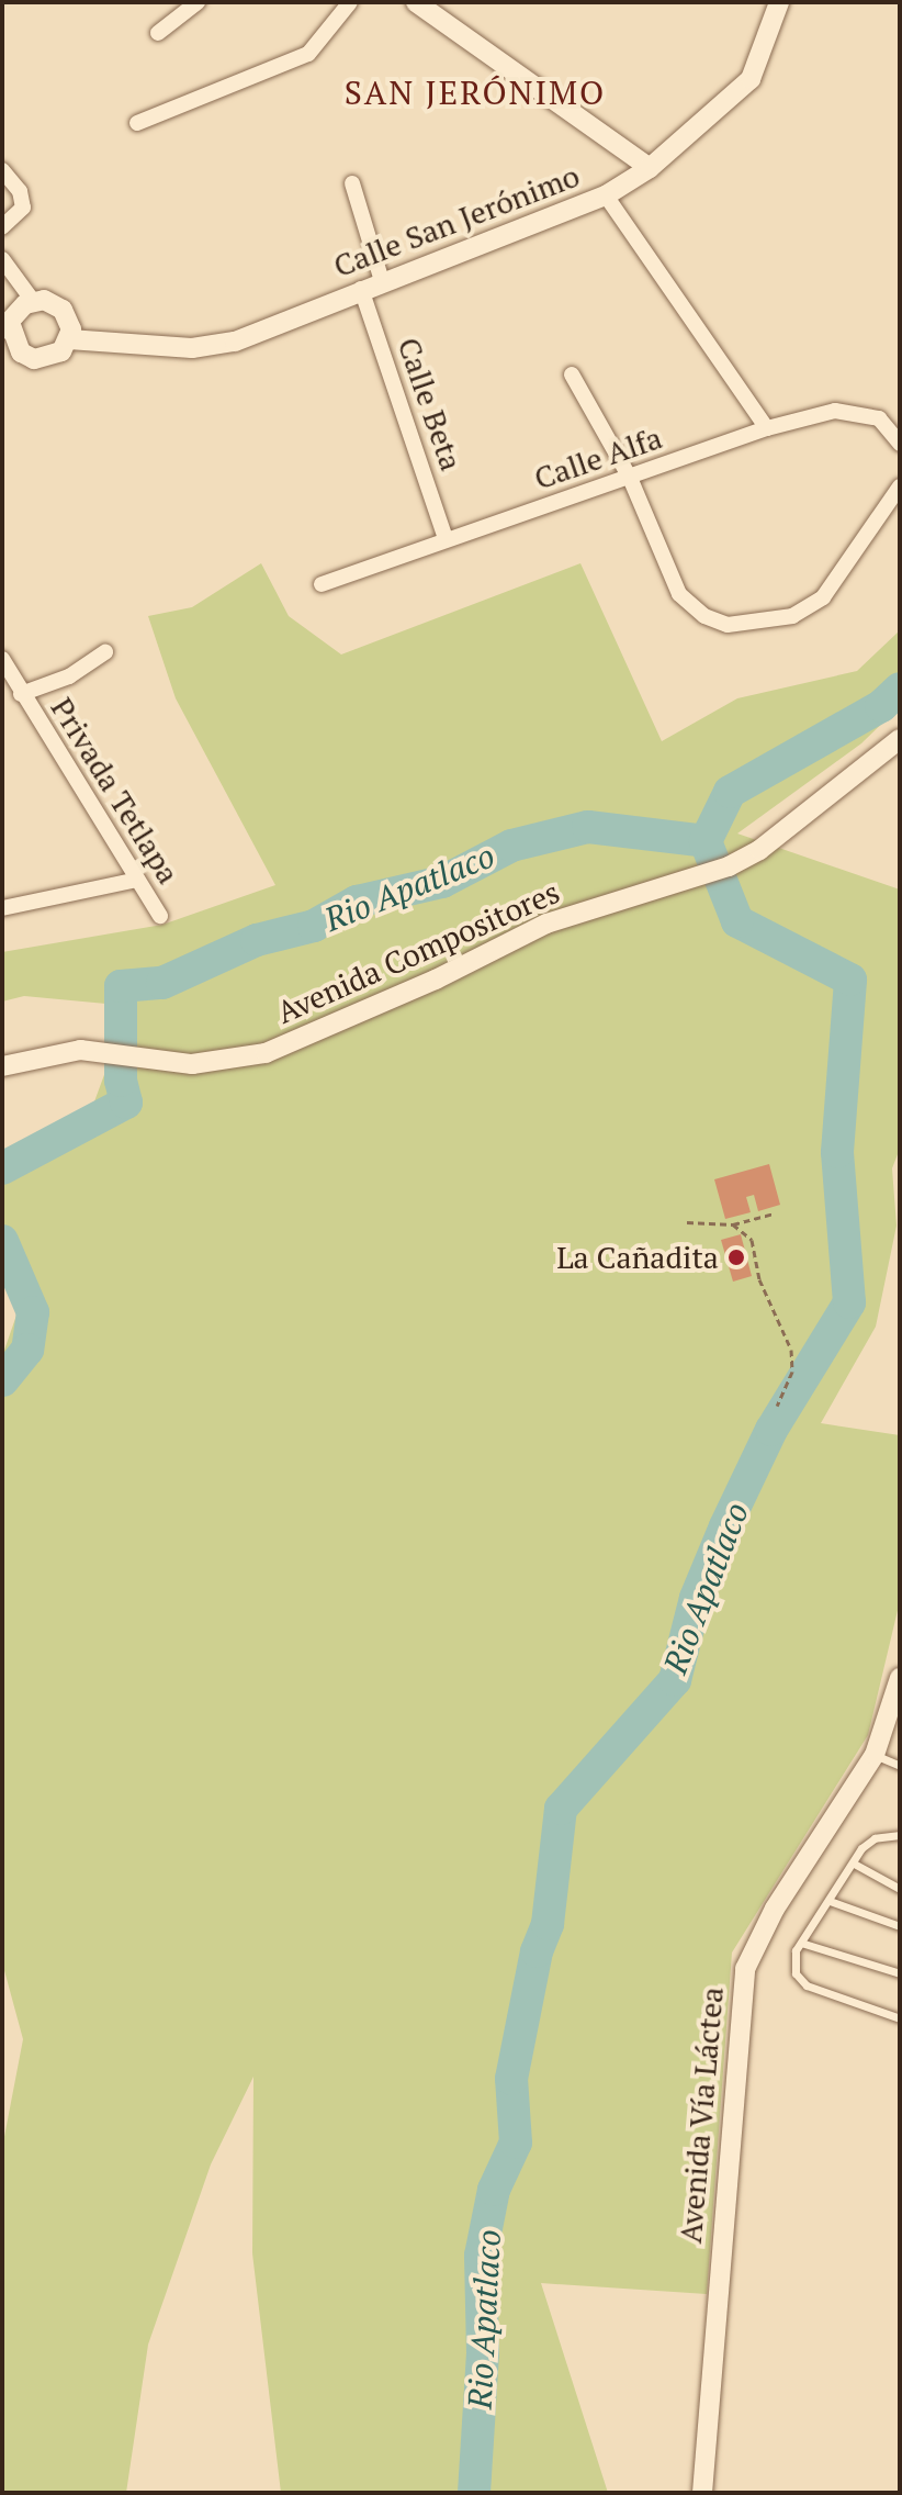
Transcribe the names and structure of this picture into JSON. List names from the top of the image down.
{
  "streets": {
    "street": [
      "Calle San Jerónimo",
      "Calle Beta",
      "Calle Alfa",
      "Privada Tetlapa",
      "Avenida Compositores",
      "Avenida Vía Láctea"
    ]
  },
  "crossings": [
    ["Calle San Jerónimo", "Calle Beta"],
    ["Calle Beta", "Calle Alfa"]
  ],
  "districts": ["SAN JERÓNIMO"],
  "water": ["Rio Apatlaco"],
  "places": ["La Cañadita"]
}
